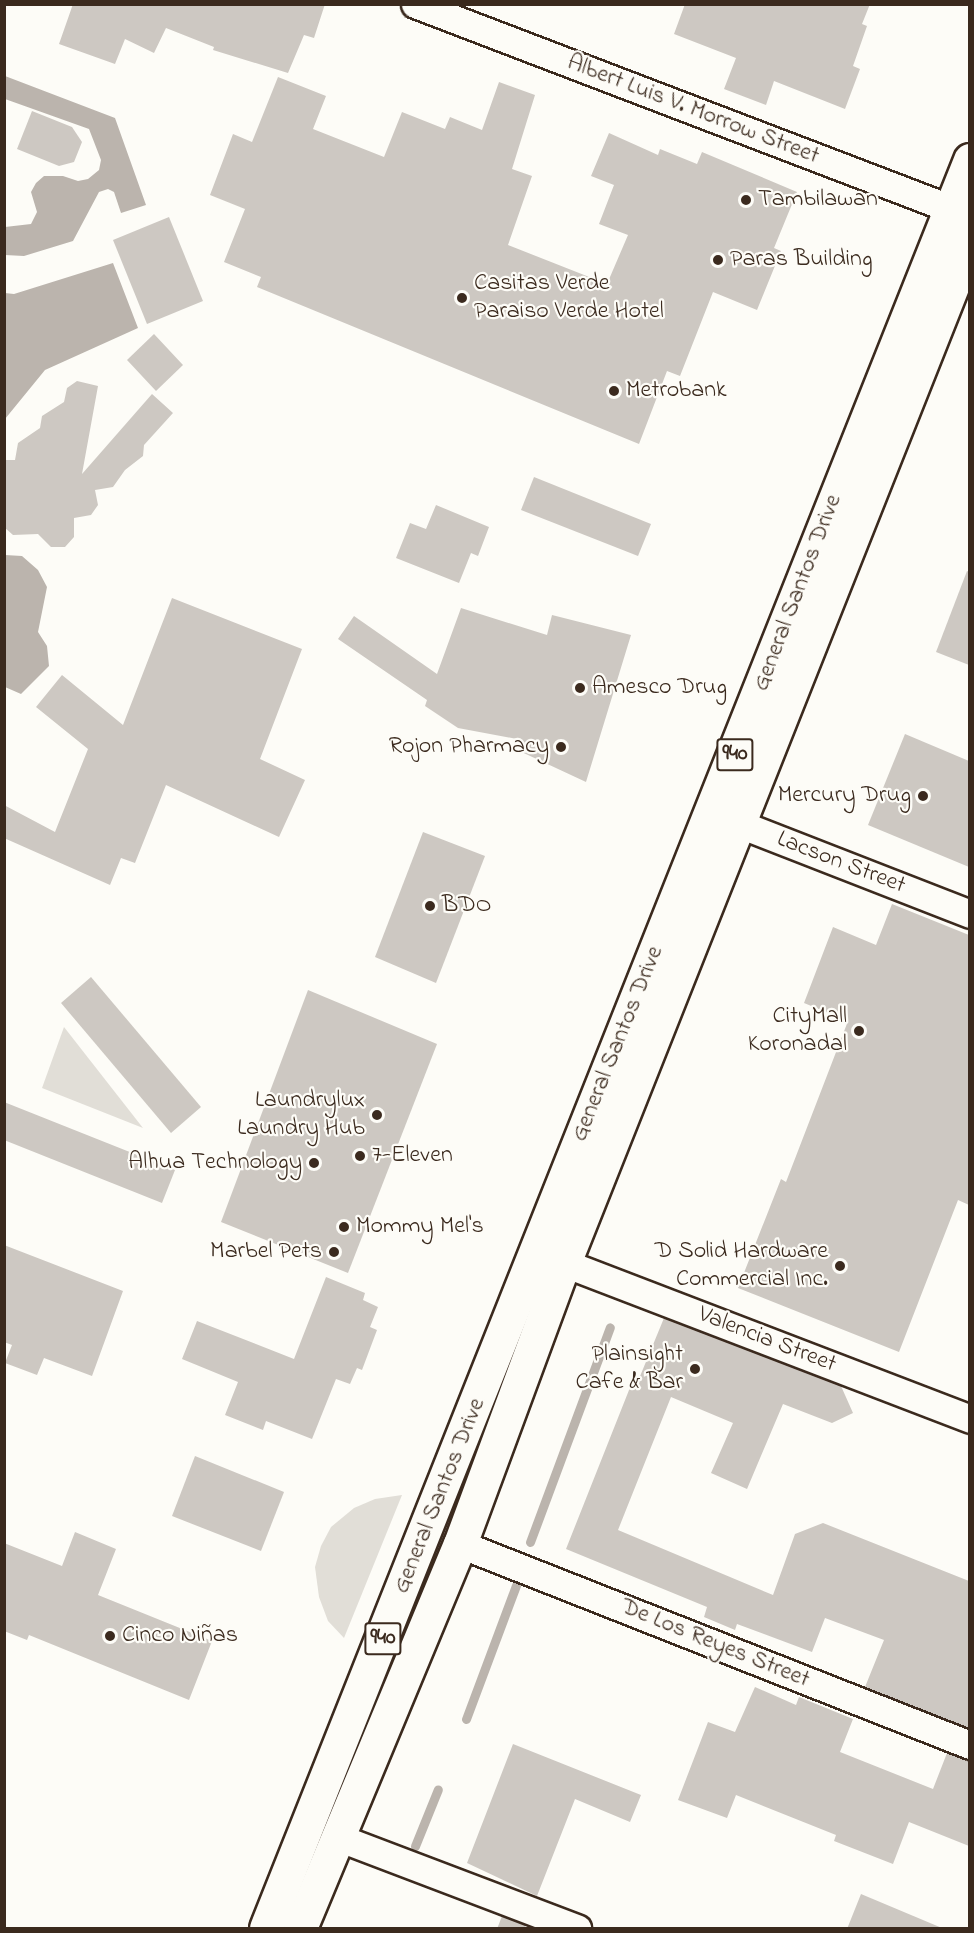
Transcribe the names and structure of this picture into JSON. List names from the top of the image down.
{
  "streets": {
    "highway": ["General Santos Drive", "940"],
    "street": [
      "Albert Luis V. Morrow Street",
      "Lacson Street",
      "Valencia Street",
      "De Los Reyes Street"
    ]
  },
  "crossings": [
    ["Albert Luis V. Morrow Street", "General Santos Drive"],
    ["General Santos Drive", "Lacson Street"],
    ["General Santos Drive", "Valencia Street"],
    ["General Santos Drive", "De Los Reyes Street"]
  ],
  "places": [
    "Tambilawan",
    "Paras Building",
    "Casitas Verde Paraiso Verde Hotel",
    "Metrobank",
    "Amesco Drug",
    "Rojon Pharmacy",
    "Mercury Drug",
    "BDO",
    "CityMall Koronadal",
    "Laundrylux Laundry Hub",
    "7-Eleven",
    "Alhua Technology",
    "Mommy Mel's",
    "Marbel Pets",
    "D Solid Hardware Commercial Inc.",
    "Plainsight Cafe & Bar",
    "Cinco Niñas"
  ]
}
